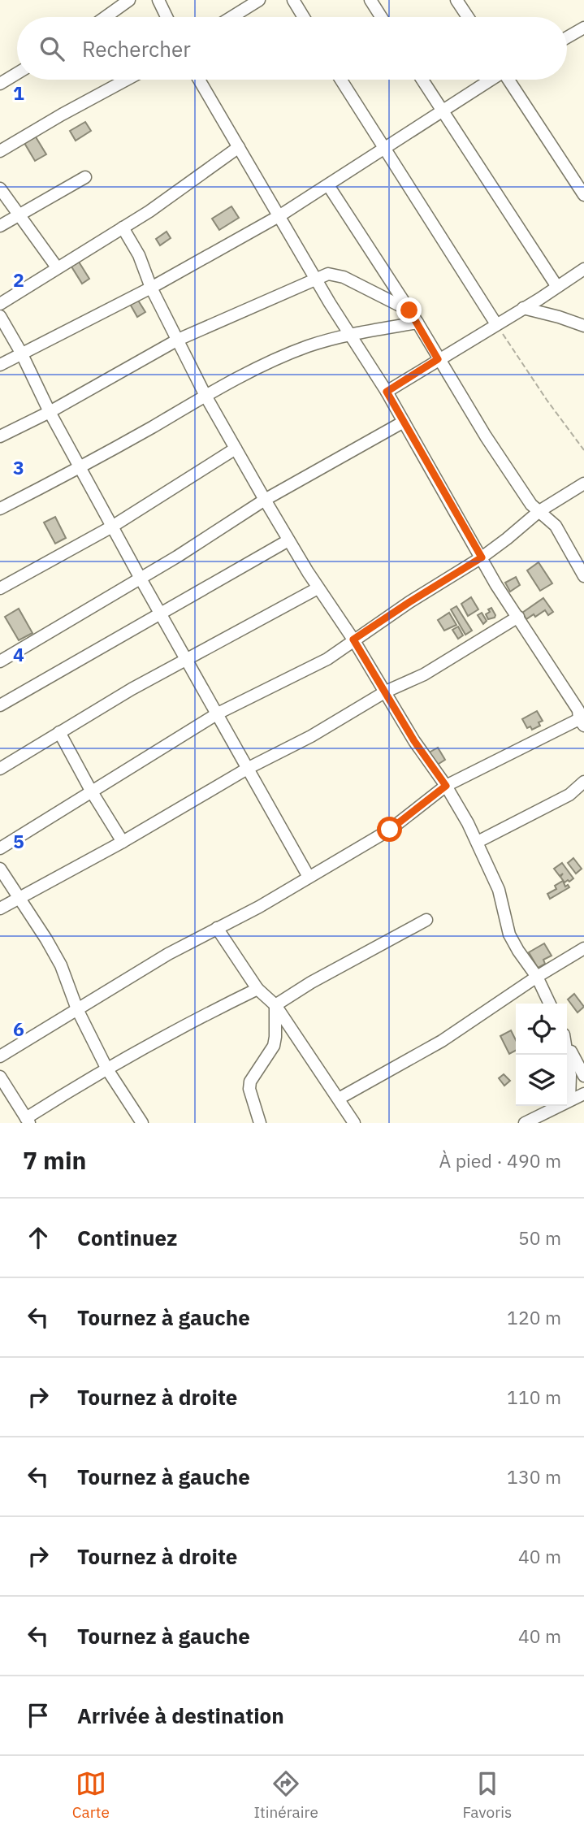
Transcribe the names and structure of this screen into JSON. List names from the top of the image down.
{
  "page": {
    "search": "Rechercher",
    "heading": ["7 min", "À pied · 490 m"],
    "list": [
      ["Continuez", "50 m"],
      ["Tournez à gauche", "120 m"],
      ["Tournez à droite", "110 m"],
      ["Tournez à gauche", "130 m"],
      ["Tournez à droite", "40 m"],
      ["Tournez à gauche", "40 m"],
      "Arrivée à destination"
    ],
    "nav": ["Carte", "Itinéraire", "Favoris"]
  },
  "grid": {
    "rows": [
      "1",
      "2",
      "3",
      "4",
      "5",
      "6"
    ]
  }
}
